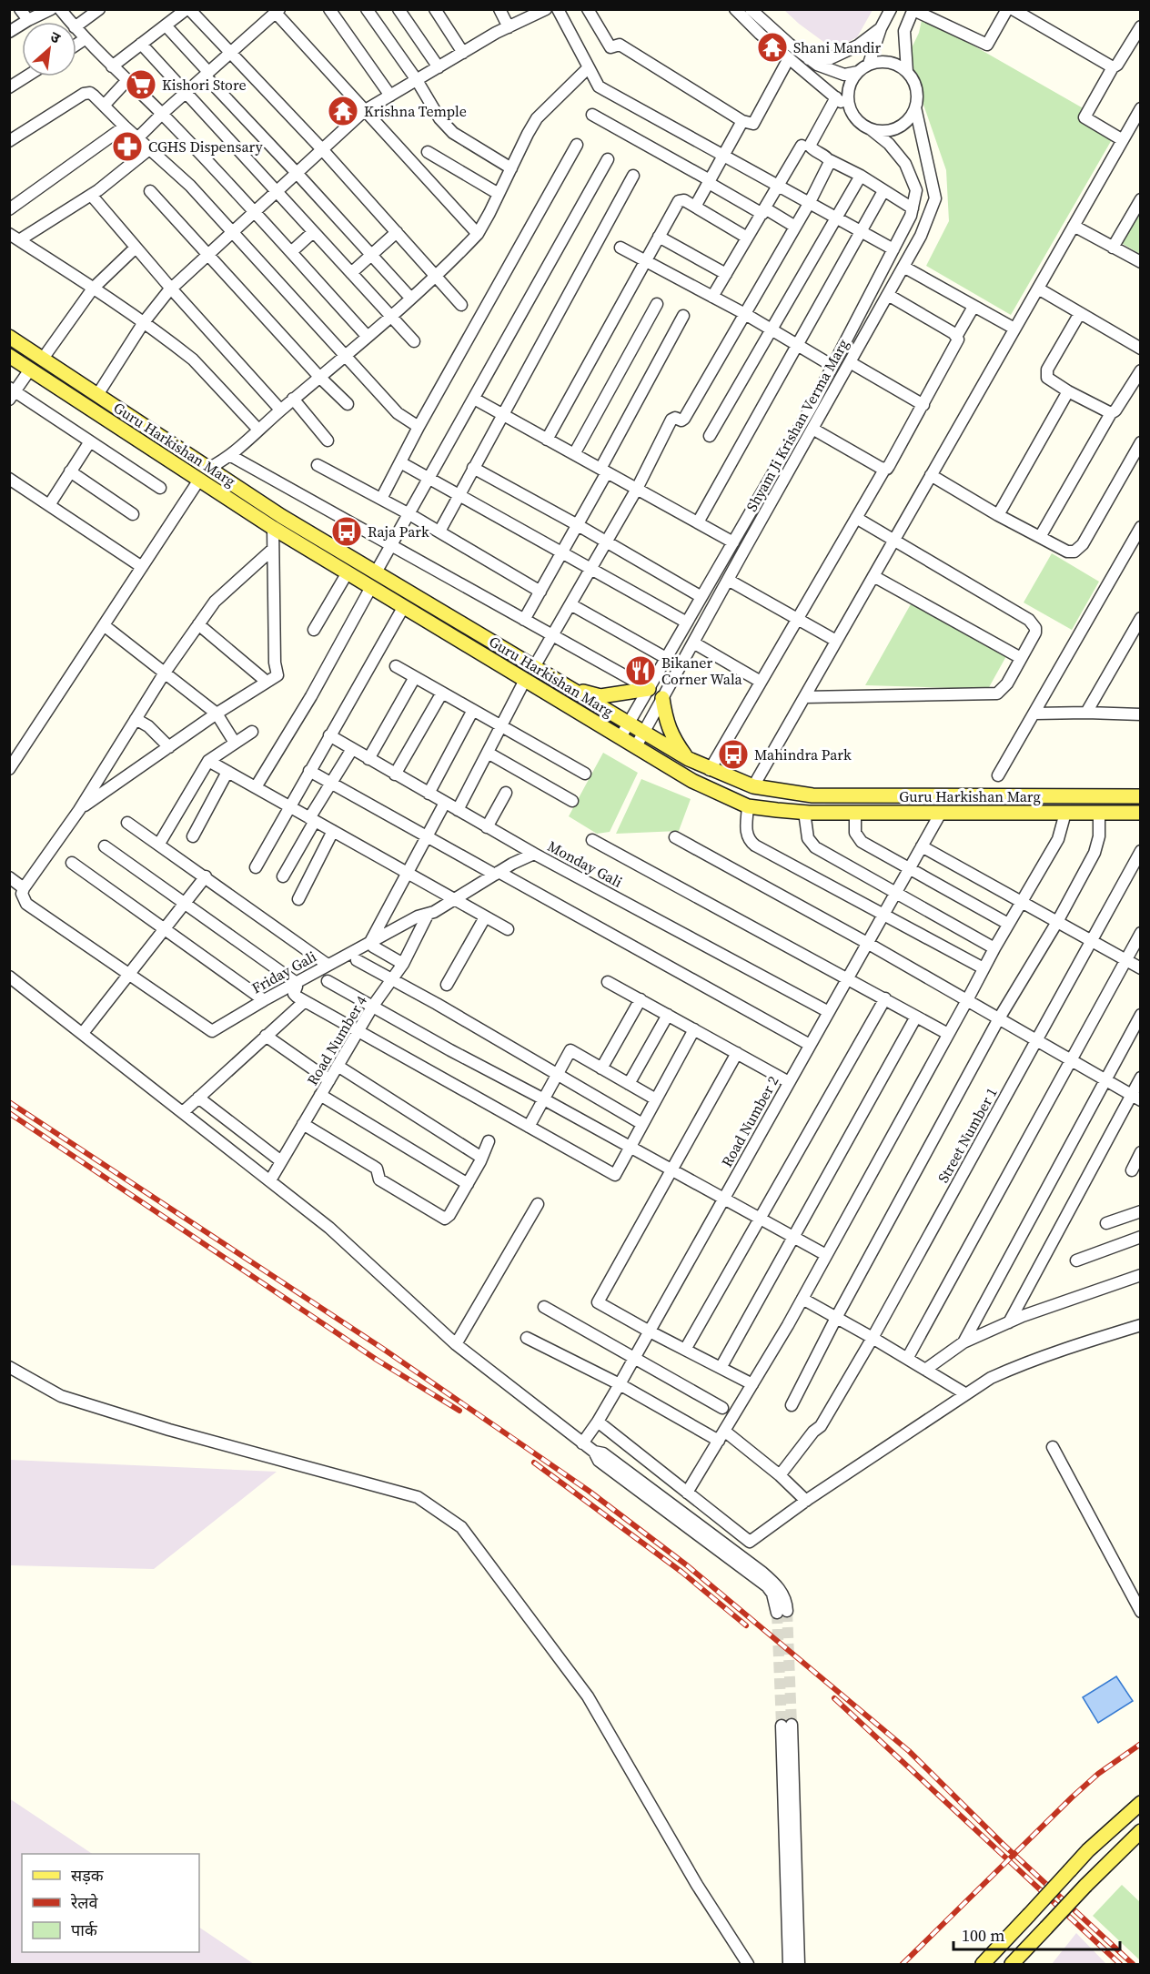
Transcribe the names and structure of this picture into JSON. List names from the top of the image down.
{
  "streets": {
    "main road": ["Guru Harkishan Marg"],
    "street": [
      "Shyam Ji Krishan Verma Marg",
      "Monday Gali",
      "Friday Gali",
      "Road Number 4",
      "Road Number 2",
      "Street Number 1"
    ]
  },
  "crossings": [
    ["Shyam Ji Krishan Verma Marg", "Guru Harkishan Marg"],
    ["Guru Harkishan Marg", "Road Number 2"],
    ["Monday Gali", "Friday Gali"],
    ["Monday Gali", "Road Number 2"],
    ["Friday Gali", "Road Number 4"]
  ],
  "places": {
    "temple": ["Shani Mandir", "Krishna Temple"],
    "supermarket": ["Kishori Store"],
    "pharmacy": ["CGHS Dispensary"],
    "bus stop": ["Raja Park", "Mahindra Park"],
    "restaurant": ["Bikaner Corner Wala"]
  },
  "legend": ["सड़क", "रेलवे", "पार्क"],
  "scale_bar": "100 m",
  "north": "top right"
}
